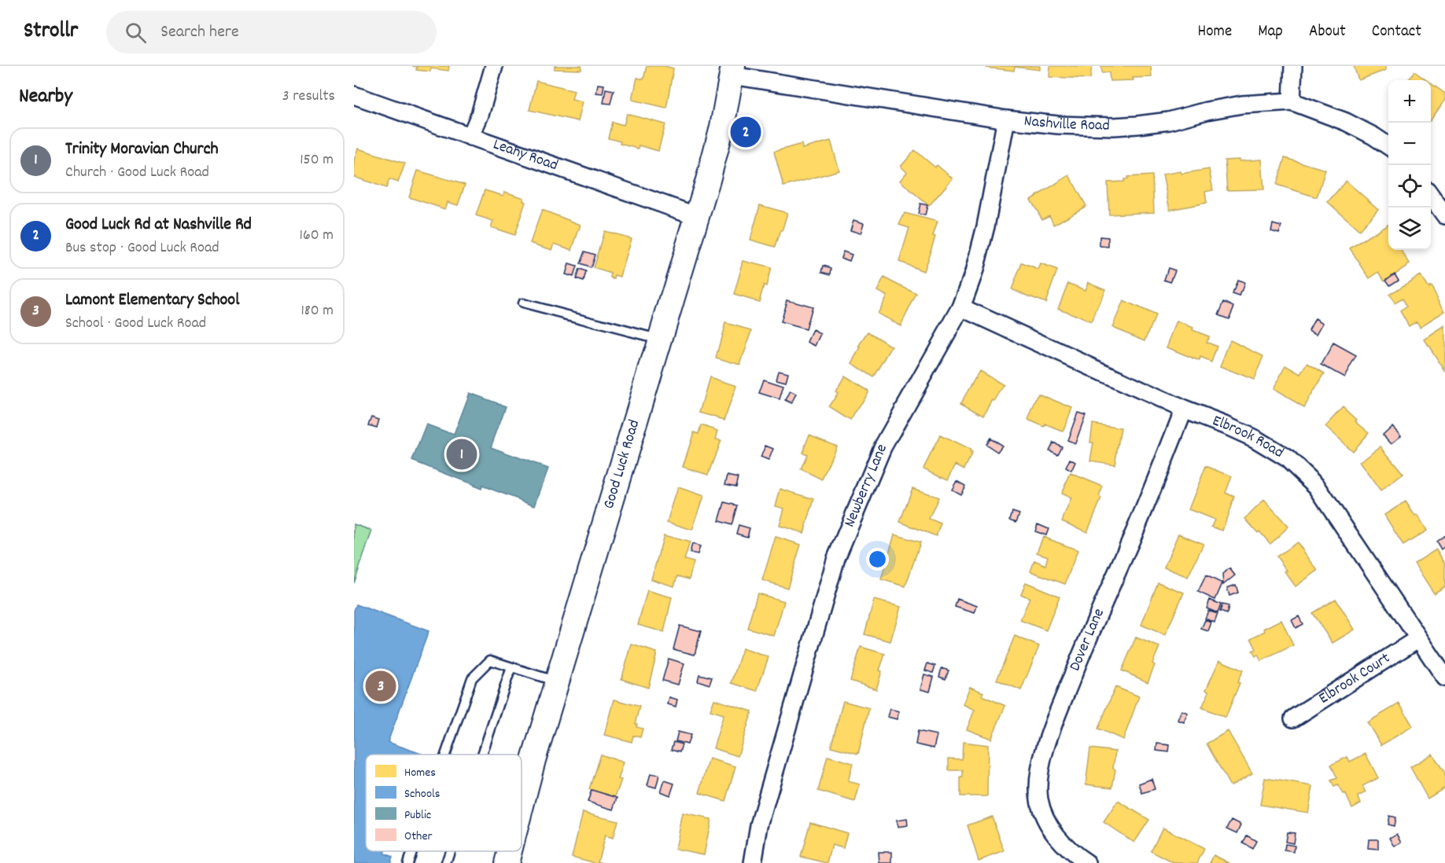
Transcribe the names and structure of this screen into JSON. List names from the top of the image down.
{
  "streets": {
    "main road": ["Good Luck Road"],
    "street": [
      "Nashville Road",
      "Leahy Road",
      "Elbrook Road",
      "Newberry Lane",
      "Dover Lane",
      "Elbrook Court"
    ]
  },
  "crossings": [
    ["Nashville Road", "Good Luck Road"],
    ["Nashville Road", "Newberry Lane"],
    ["Leahy Road", "Good Luck Road"],
    ["Elbrook Road", "Newberry Lane"],
    ["Elbrook Road", "Dover Lane"],
    ["Elbrook Road", "Elbrook Court"]
  ],
  "legend": [
    "Homes",
    "Schools",
    "Public",
    "Other"
  ],
  "page": {
    "header": "Strollr",
    "search": "Search here",
    "nav": [
      "Home",
      "Map",
      "About",
      "Contact"
    ],
    "heading": ["Nearby", "3 results"],
    "map_buttons": ["+", "−"],
    "pins": ["2", "1", "3"],
    "list": [
      {
        "mark": "1",
        "name": "Trinity Moravian Church",
        "note": "Church · Good Luck Road",
        "value": "150 m"
      },
      {
        "mark": "2",
        "name": "Good Luck Rd at Nashville Rd",
        "note": "Bus stop · Good Luck Road",
        "value": "160 m"
      },
      {
        "mark": "3",
        "name": "Lamont Elementary School",
        "note": "School · Good Luck Road",
        "value": "180 m"
      }
    ]
  }
}
